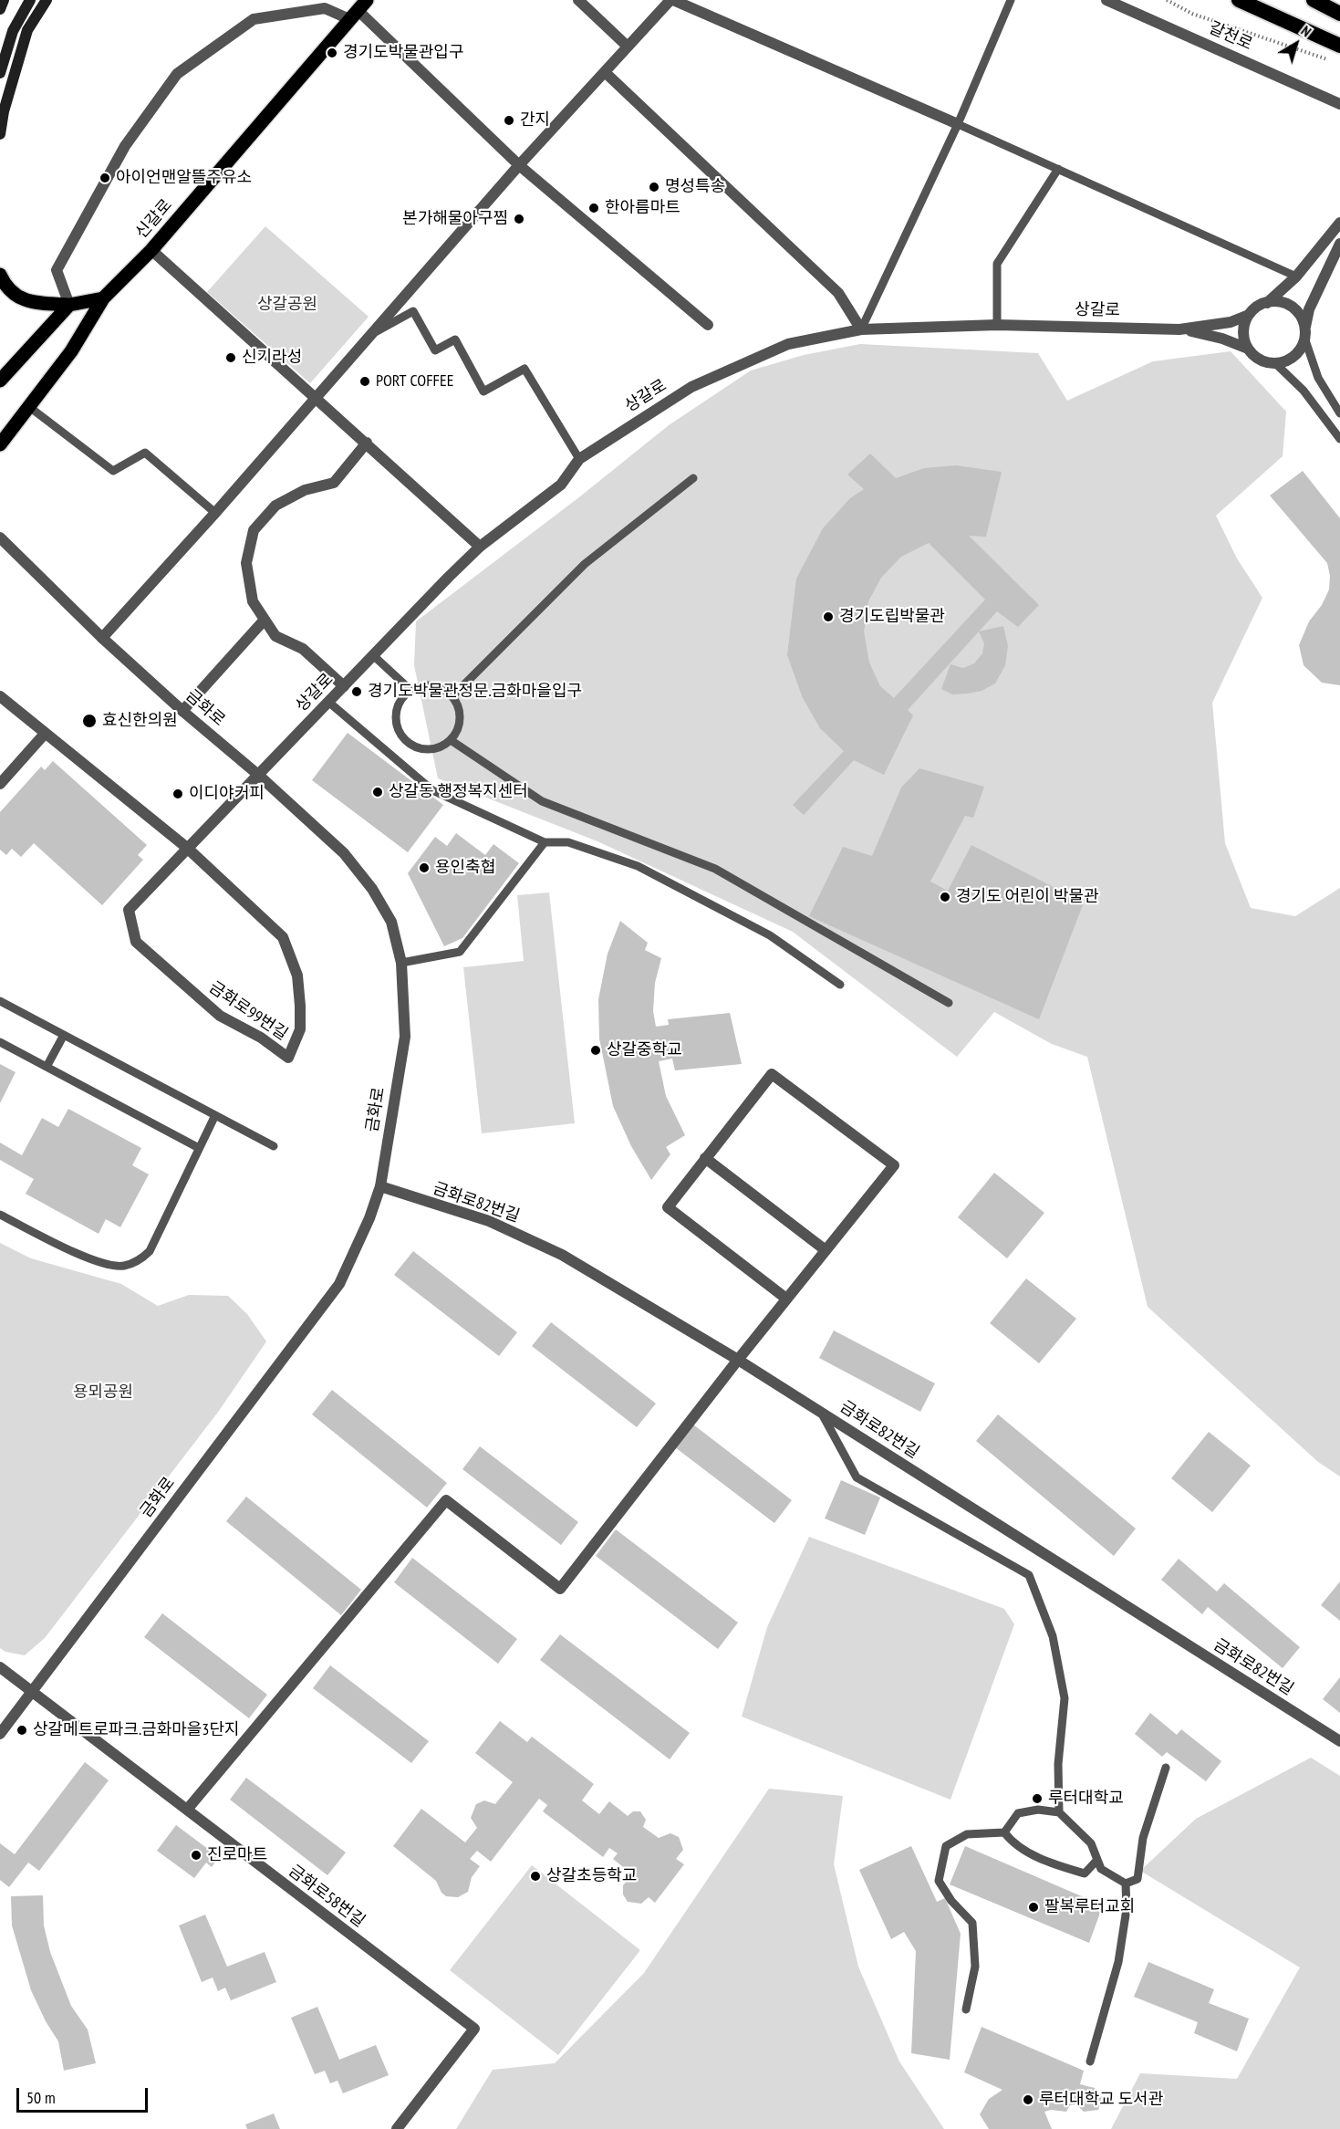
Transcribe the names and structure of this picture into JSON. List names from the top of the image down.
{
  "streets": {
    "main road": ["신갈로"],
    "street": [
      "갈천로",
      "상갈로",
      "금화로",
      "금화로99번길",
      "금화로82번길",
      "금화로58번길"
    ]
  },
  "crossings": [
    ["상갈로", "금화로"],
    ["상갈로", "금화로99번길"],
    ["금화로", "금화로99번길"],
    ["금화로", "금화로82번길"],
    ["금화로", "금화로58번길"]
  ],
  "parks": ["상갈공원", "용뫼공원"],
  "places": [
    "경기도박물관입구",
    "간지",
    "아이언맨알뜰주유소",
    "명성특송",
    "한아름마트",
    "본가해물아구찜",
    "신기라성",
    "PORT COFFEE",
    "경기도립박물관",
    "경기도박물관정문.금화마을입구",
    "효신한의원",
    "상갈동 행정복지센터",
    "이디야커피",
    "용인축협",
    "경기도 어린이 박물관",
    "상갈중학교",
    "상갈메트로파크.금화마을3단지",
    "루터대학교",
    "진로마트",
    "상갈초등학교",
    "팔복루터교회",
    "루터대학교 도서관"
  ],
  "scale_bar": "50 m",
  "north": "top right"
}
